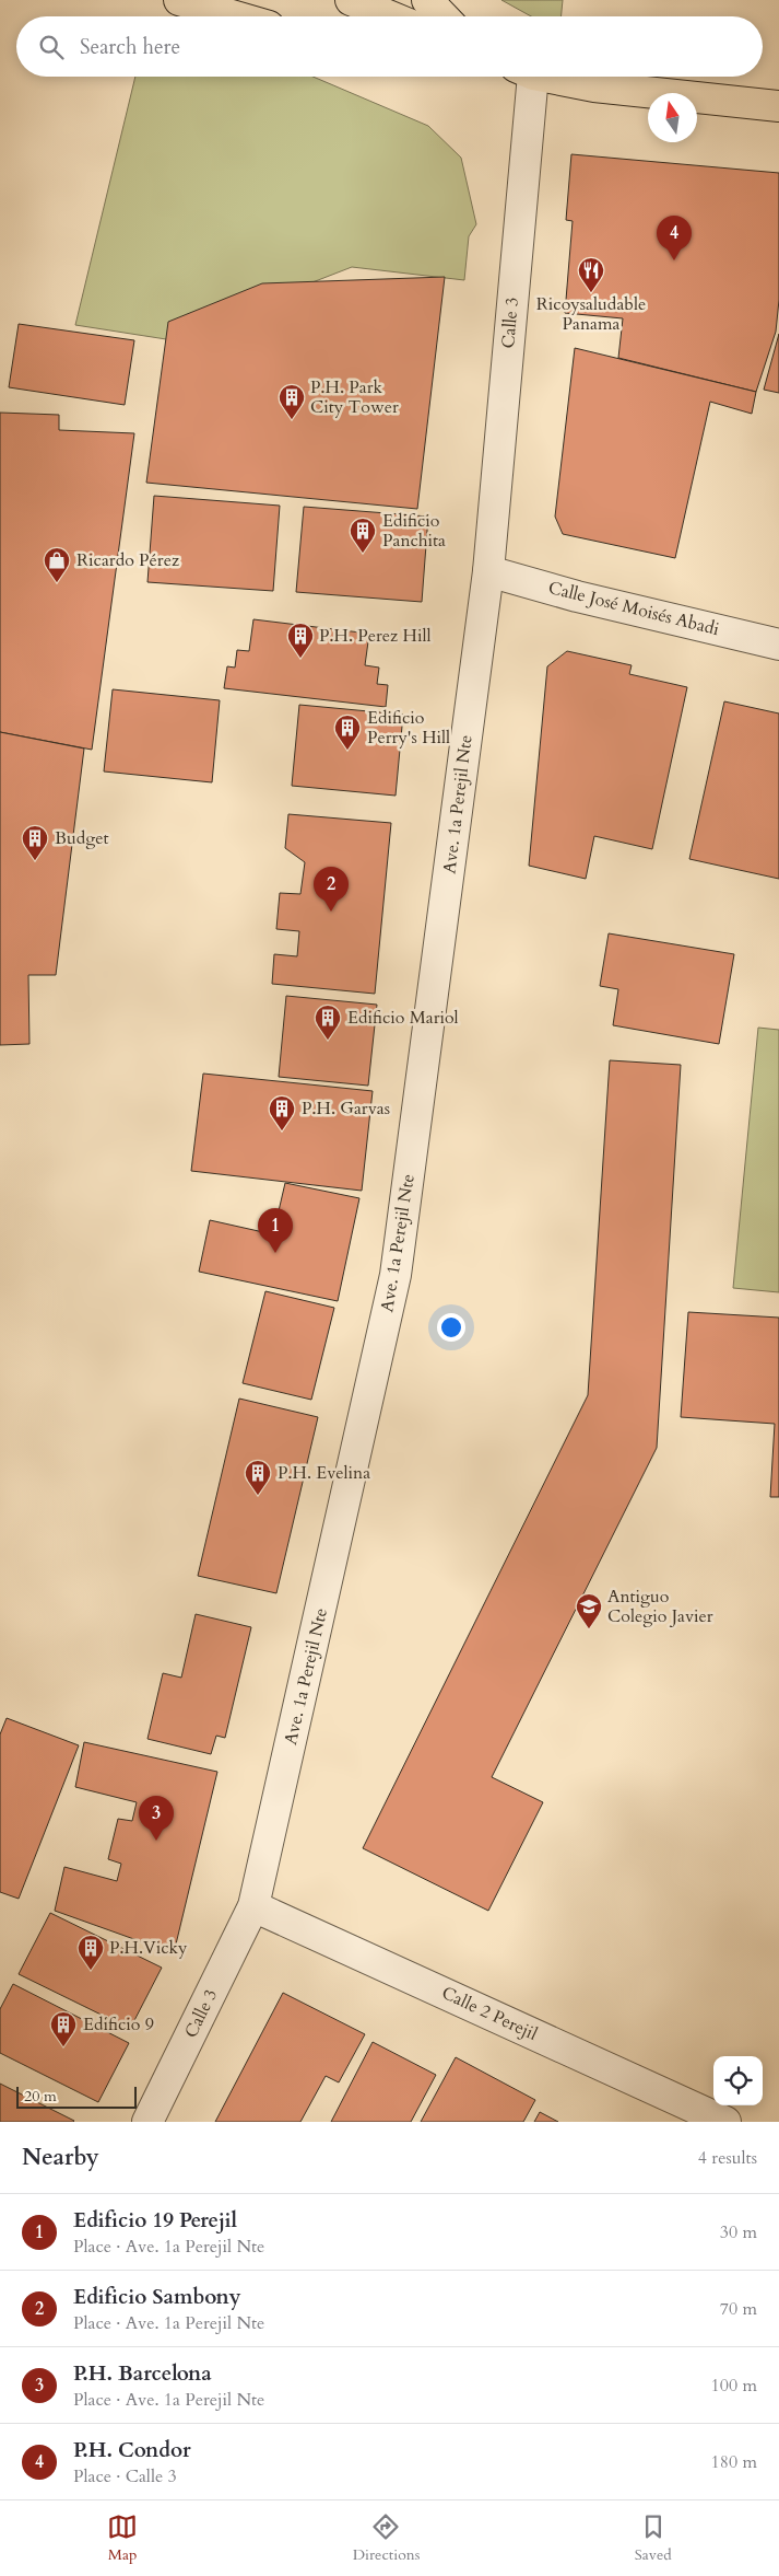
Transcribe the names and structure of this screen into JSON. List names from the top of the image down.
{
  "streets": {
    "street": [
      "Calle 3",
      "Calle José Moisés Abadi",
      "Ave. 1a Perejil Nte",
      "Calle 2 Perejil"
    ]
  },
  "crossings": [
    ["Calle 3", "Calle José Moisés Abadi"],
    ["Calle 3", "Ave. 1a Perejil Nte"],
    ["Calle 3", "Calle 2 Perejil"],
    ["Calle José Moisés Abadi", "Ave. 1a Perejil Nte"],
    ["Ave. 1a Perejil Nte", "Calle 2 Perejil"]
  ],
  "places": {
    "restaurant": ["Ricoysaludable Panama"],
    "building": [
      "P.H. Park City Tower",
      "Edificio Panchita",
      "P.H. Perez Hill",
      "Edificio Perry's Hill",
      "Budget",
      "Edificio Mariol",
      "P.H. Garvas",
      "P.H. Evelina",
      "P.H.Vicky",
      "Edificio 9"
    ],
    "shop": ["Ricardo Pérez"],
    "school or university": ["Antiguo Colegio Javier"]
  },
  "scale_bar": "20 m",
  "north": "top",
  "page": {
    "search": "Search here",
    "pins": [
      "4",
      "2",
      "1",
      "3"
    ],
    "scale": "20 m",
    "heading": ["Nearby", "4 results"],
    "list": [
      {
        "mark": "1",
        "name": "Edificio 19 Perejil",
        "note": "Place · Ave. 1a Perejil Nte",
        "value": "30 m"
      },
      {
        "mark": "2",
        "name": "Edificio Sambony",
        "note": "Place · Ave. 1a Perejil Nte",
        "value": "70 m"
      },
      {
        "mark": "3",
        "name": "P.H. Barcelona",
        "note": "Place · Ave. 1a Perejil Nte",
        "value": "100 m"
      },
      {
        "mark": "4",
        "name": "P.H. Condor",
        "note": "Place · Calle 3",
        "value": "180 m"
      }
    ],
    "nav": ["Map", "Directions", "Saved"]
  }
}
